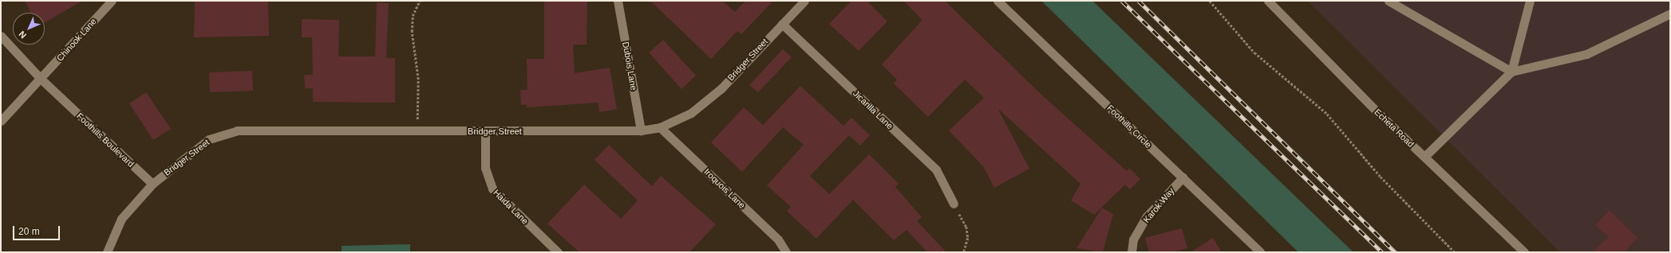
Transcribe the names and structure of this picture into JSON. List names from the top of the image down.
{
  "streets": {
    "street": [
      "Chinook Lane",
      "Bridger Street",
      "Dubois Lane",
      "Jicarilla Lane",
      "Foothills Circle",
      "Echeta Road",
      "Foothills Boulevard",
      "Iroquois Lane",
      "Karok Way",
      "Haida Lane"
    ]
  },
  "crossings": [
    ["Chinook Lane", "Foothills Boulevard"],
    ["Bridger Street", "Dubois Lane"],
    ["Bridger Street", "Jicarilla Lane"],
    ["Bridger Street", "Foothills Boulevard"],
    ["Bridger Street", "Iroquois Lane"],
    ["Bridger Street", "Haida Lane"],
    ["Foothills Circle", "Karok Way"]
  ],
  "scale_bar": "20 m",
  "north": "bottom left"
}
